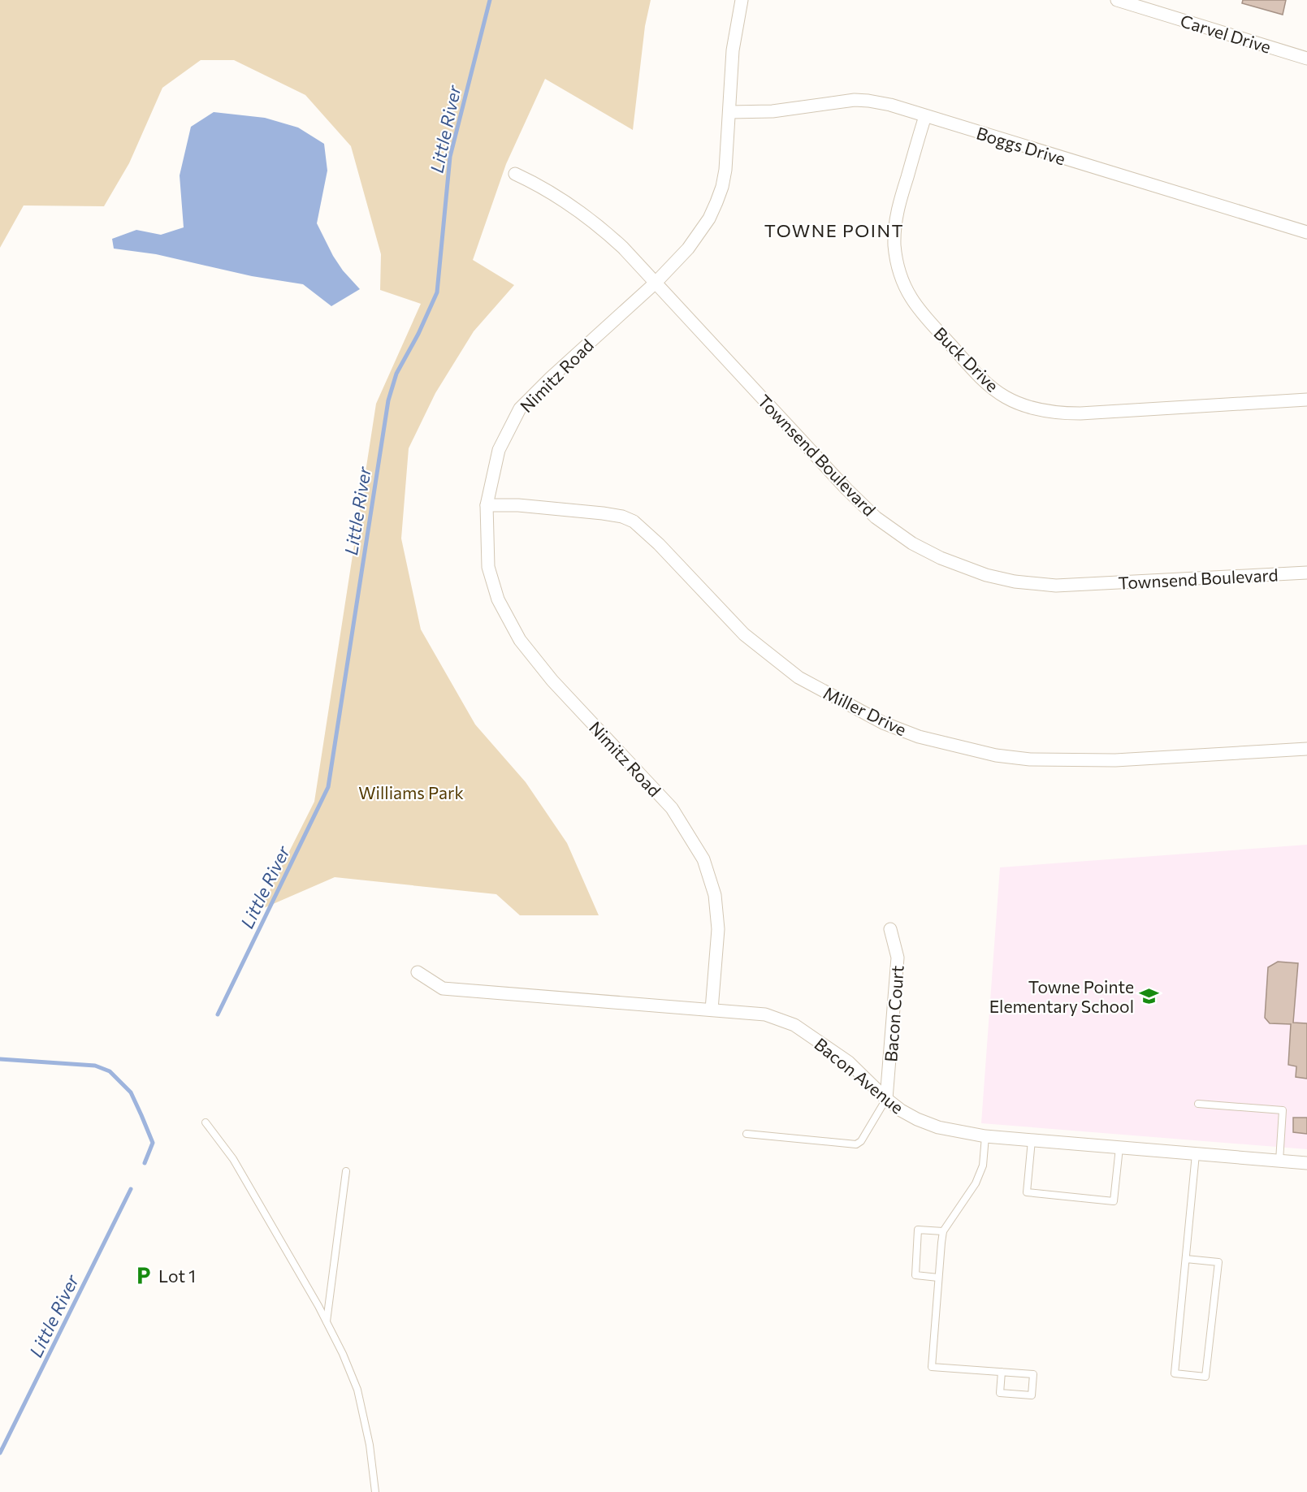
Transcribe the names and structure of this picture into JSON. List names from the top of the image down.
{
  "streets": {
    "street": [
      "Carvel Drive",
      "Boggs Drive",
      "Buck Drive",
      "Nimitz Road",
      "Townsend Boulevard",
      "Miller Drive",
      "Bacon Court",
      "Bacon Avenue"
    ]
  },
  "crossings": [
    ["Boggs Drive", "Buck Drive"],
    ["Boggs Drive", "Nimitz Road"],
    ["Nimitz Road", "Townsend Boulevard"],
    ["Nimitz Road", "Miller Drive"],
    ["Nimitz Road", "Bacon Avenue"],
    ["Bacon Court", "Bacon Avenue"]
  ],
  "districts": ["TOWNE POINT"],
  "water": ["Little River"],
  "parks": ["Williams Park"],
  "places": {
    "school or university": ["Towne Pointe Elementary School"],
    "parking": ["Lot 1"]
  }
}
